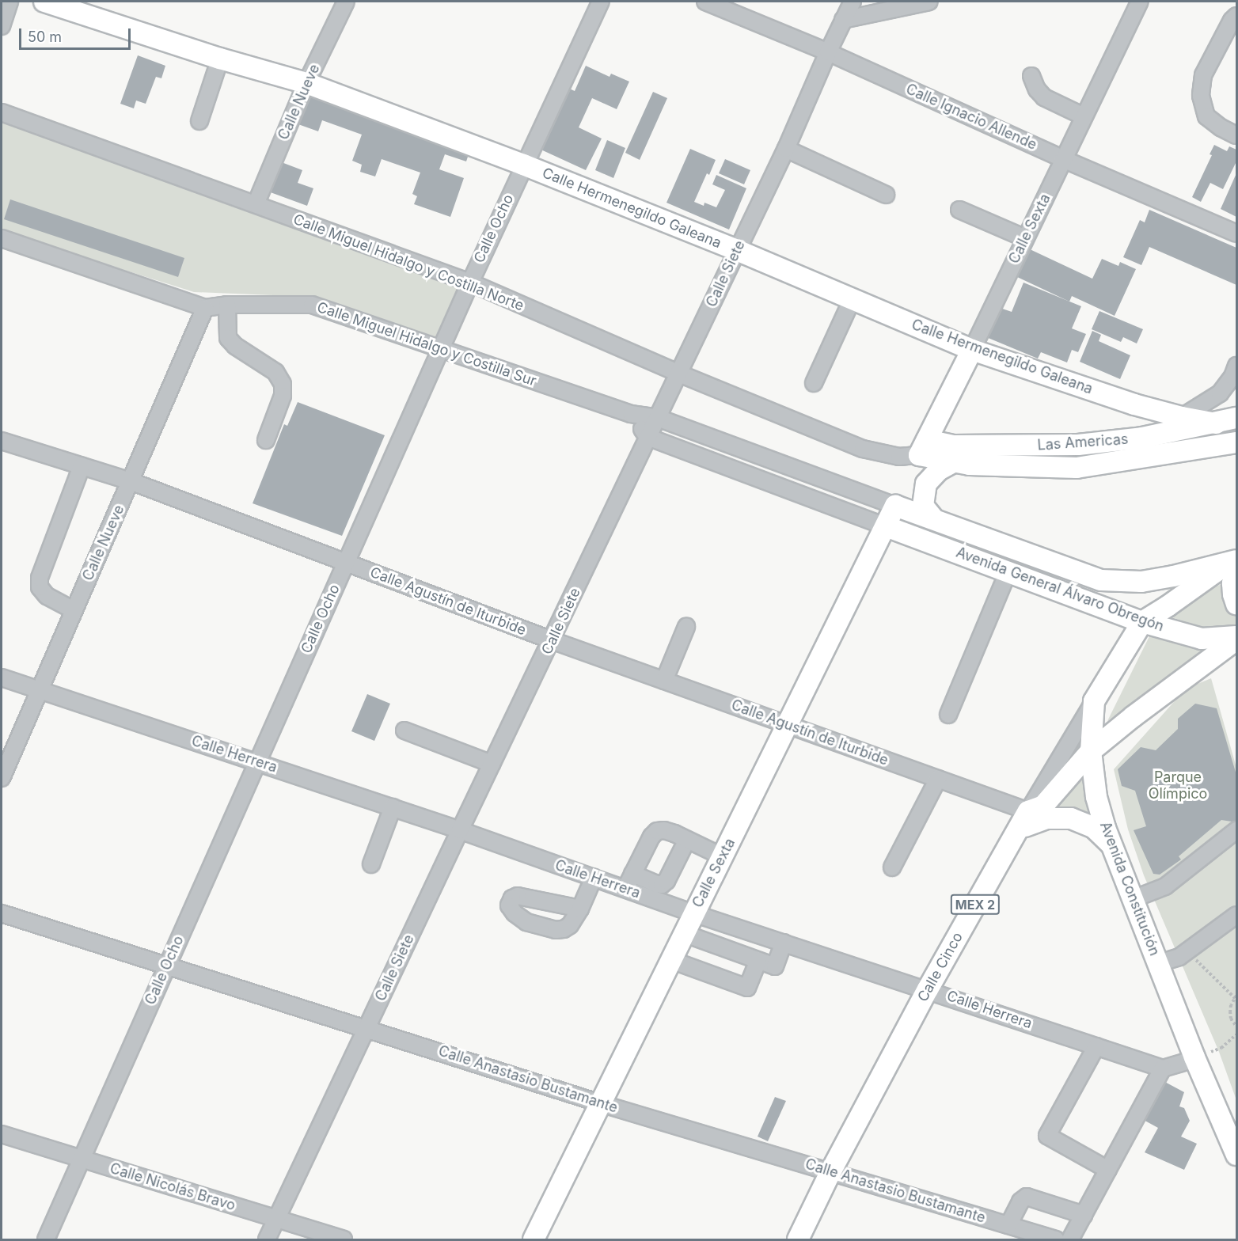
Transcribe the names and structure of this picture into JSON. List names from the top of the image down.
{
  "streets": {
    "main road": [
      "Calle Hermenegildo Galeana",
      "Calle Sexta",
      "Las Americas",
      "Avenida General Álvaro Obregón",
      "Avenida Constitución",
      "MEX 2",
      "Calle Cinco"
    ],
    "street": [
      "Calle Nueve",
      "Calle Ignacio Allende",
      "Calle Ocho",
      "Calle Miguel Hidalgo y Costilla Norte",
      "Calle Siete",
      "Calle Miguel Hidalgo y Costilla Sur",
      "Calle Agustín de Iturbide",
      "Calle Herrera",
      "Calle Anastasio Bustamante",
      "Calle Nicolás Bravo"
    ]
  },
  "crossings": [
    ["Calle Nueve", "Calle Hermenegildo Galeana"],
    ["Calle Nueve", "Calle Miguel Hidalgo y Costilla Norte"],
    ["Calle Nueve", "Calle Miguel Hidalgo y Costilla Sur"],
    ["Calle Nueve", "Calle Agustín de Iturbide"],
    ["Calle Nueve", "Calle Herrera"],
    ["Calle Ignacio Allende", "Calle Sexta"],
    ["Calle Ignacio Allende", "Calle Siete"],
    ["Calle Hermenegildo Galeana", "Calle Ocho"],
    ["Calle Hermenegildo Galeana", "Calle Sexta"],
    ["Calle Hermenegildo Galeana", "Calle Siete"],
    ["Calle Hermenegildo Galeana", "Las Americas"],
    ["Calle Ocho", "Calle Miguel Hidalgo y Costilla Norte"],
    ["Calle Ocho", "Calle Miguel Hidalgo y Costilla Sur"],
    ["Calle Ocho", "Calle Agustín de Iturbide"],
    ["Calle Ocho", "Calle Herrera"],
    ["Calle Ocho", "Calle Anastasio Bustamante"],
    ["Calle Ocho", "Calle Nicolás Bravo"],
    ["Calle Sexta", "Calle Miguel Hidalgo y Costilla Norte"],
    ["Calle Sexta", "Calle Miguel Hidalgo y Costilla Sur"],
    ["Calle Sexta", "Las Americas"],
    ["Calle Sexta", "Avenida General Álvaro Obregón"],
    ["Calle Sexta", "Calle Agustín de Iturbide"],
    ["Calle Sexta", "Calle Herrera"],
    ["Calle Sexta", "Calle Anastasio Bustamante"],
    ["Calle Miguel Hidalgo y Costilla Norte", "Calle Siete"],
    ["Calle Miguel Hidalgo y Costilla Norte", "Las Americas"],
    ["Calle Siete", "Calle Miguel Hidalgo y Costilla Sur"],
    ["Calle Siete", "Calle Agustín de Iturbide"],
    ["Calle Siete", "Calle Herrera"],
    ["Calle Siete", "Calle Anastasio Bustamante"],
    ["Calle Siete", "Calle Nicolás Bravo"],
    ["Calle Miguel Hidalgo y Costilla Sur", "Avenida General Álvaro Obregón"],
    ["Avenida General Álvaro Obregón", "Avenida Constitución"],
    ["Calle Agustín de Iturbide", "Calle Cinco"],
    ["Calle Herrera", "Calle Cinco"],
    ["Calle Cinco", "Calle Anastasio Bustamante"]
  ],
  "parks": ["Parque Olímpico"],
  "scale_bar": "50 m"
}
